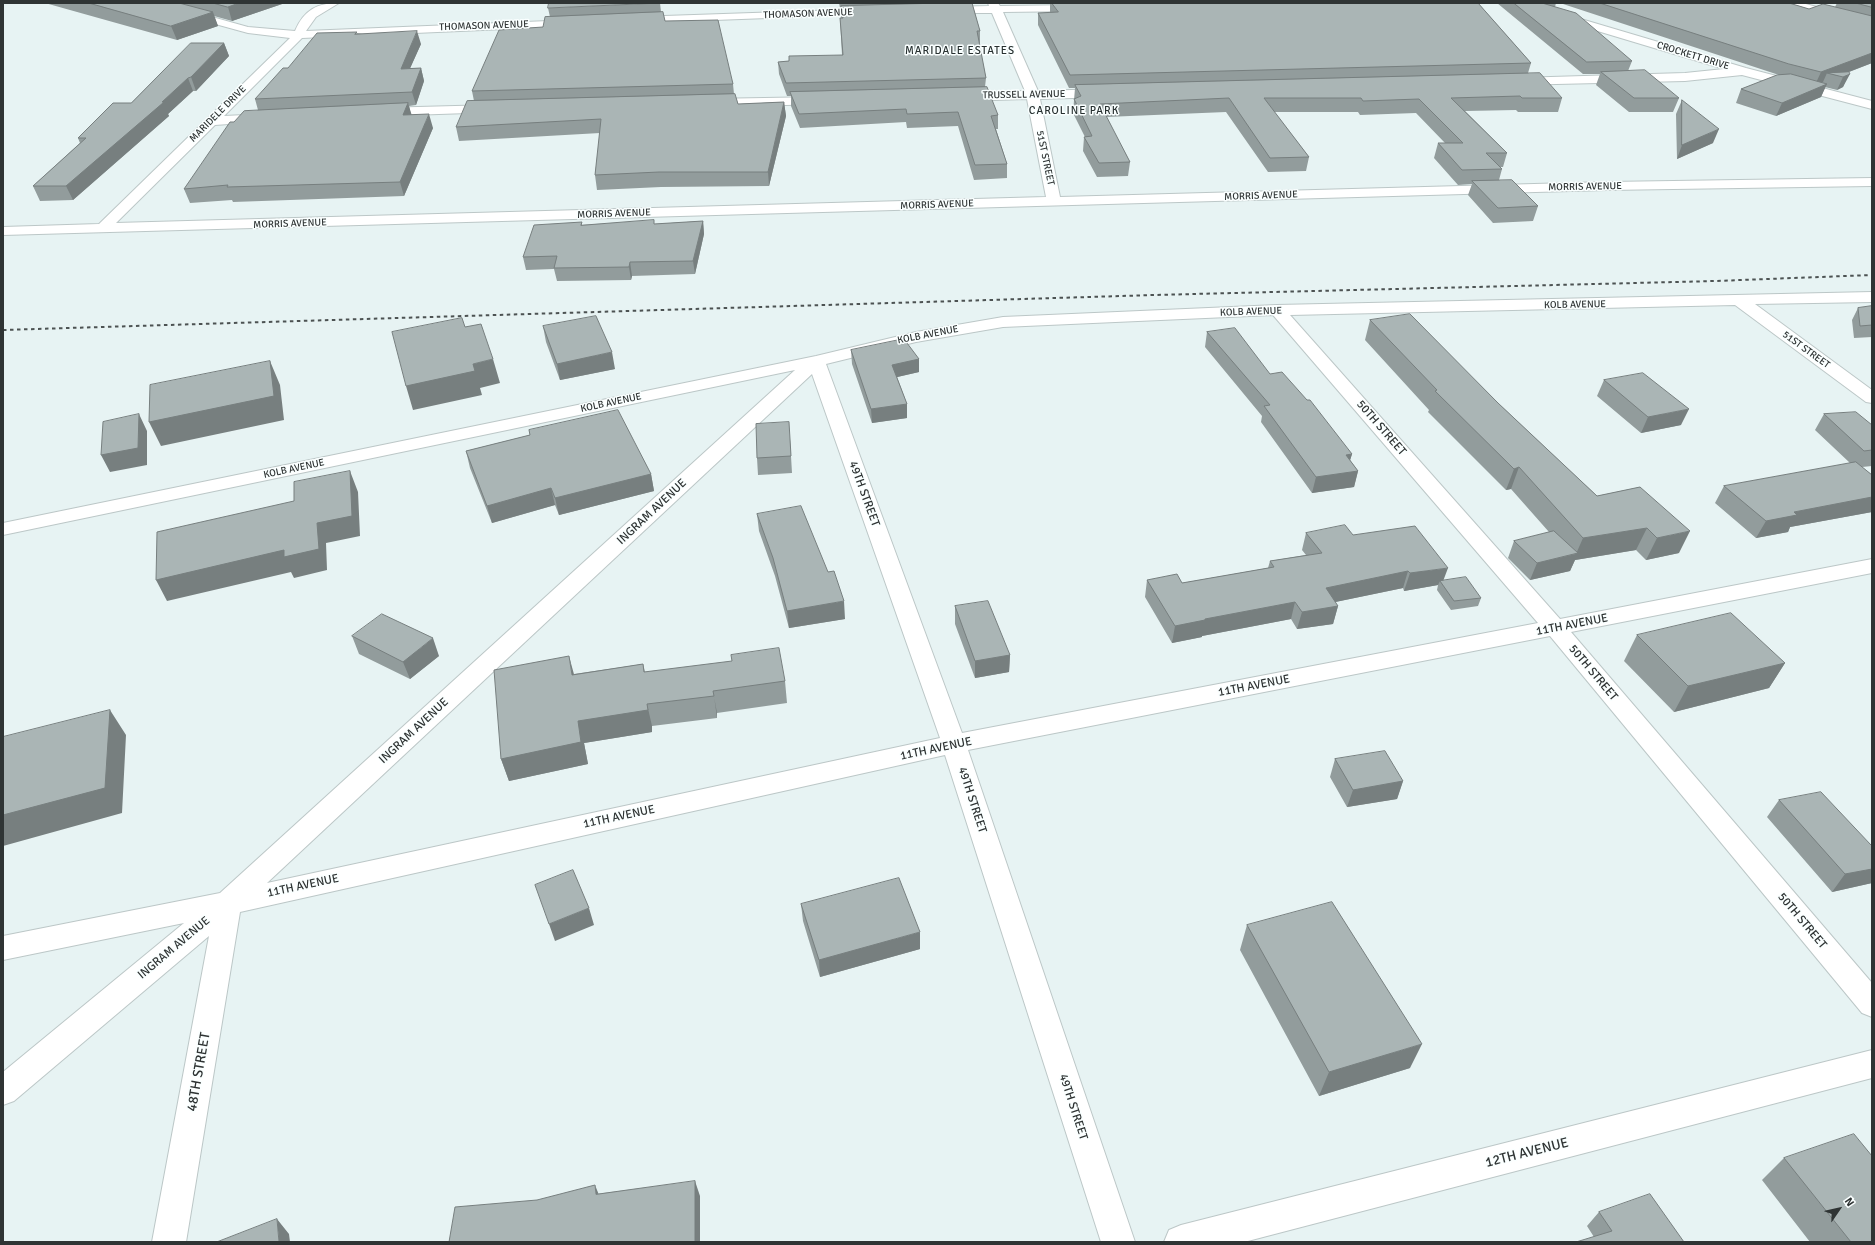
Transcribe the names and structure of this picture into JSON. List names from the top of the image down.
{
  "streets": {
    "street": [
      "THOMASON AVENUE",
      "CROCKETT DRIVE",
      "TRUSSELL AVENUE",
      "MARIDELE DRIVE",
      "51ST STREET",
      "MORRIS AVENUE",
      "KOLB AVENUE",
      "50TH STREET",
      "49TH STREET",
      "INGRAM AVENUE",
      "11TH AVENUE",
      "48TH STREET",
      "12TH AVENUE"
    ]
  },
  "crossings": [
    ["THOMASON AVENUE", "MARIDELE DRIVE"],
    ["TRUSSELL AVENUE", "51ST STREET"],
    ["MARIDELE DRIVE", "MORRIS AVENUE"],
    ["51ST STREET", "MORRIS AVENUE"],
    ["51ST STREET", "KOLB AVENUE"],
    ["KOLB AVENUE", "50TH STREET"],
    ["KOLB AVENUE", "49TH STREET"],
    ["KOLB AVENUE", "INGRAM AVENUE"],
    ["50TH STREET", "11TH AVENUE"],
    ["49TH STREET", "INGRAM AVENUE"],
    ["49TH STREET", "11TH AVENUE"],
    ["INGRAM AVENUE", "11TH AVENUE"],
    ["INGRAM AVENUE", "48TH STREET"],
    ["11TH AVENUE", "48TH STREET"]
  ],
  "districts": ["MARIDALE ESTATES", "CAROLINE PARK"],
  "north": "top right"
}
